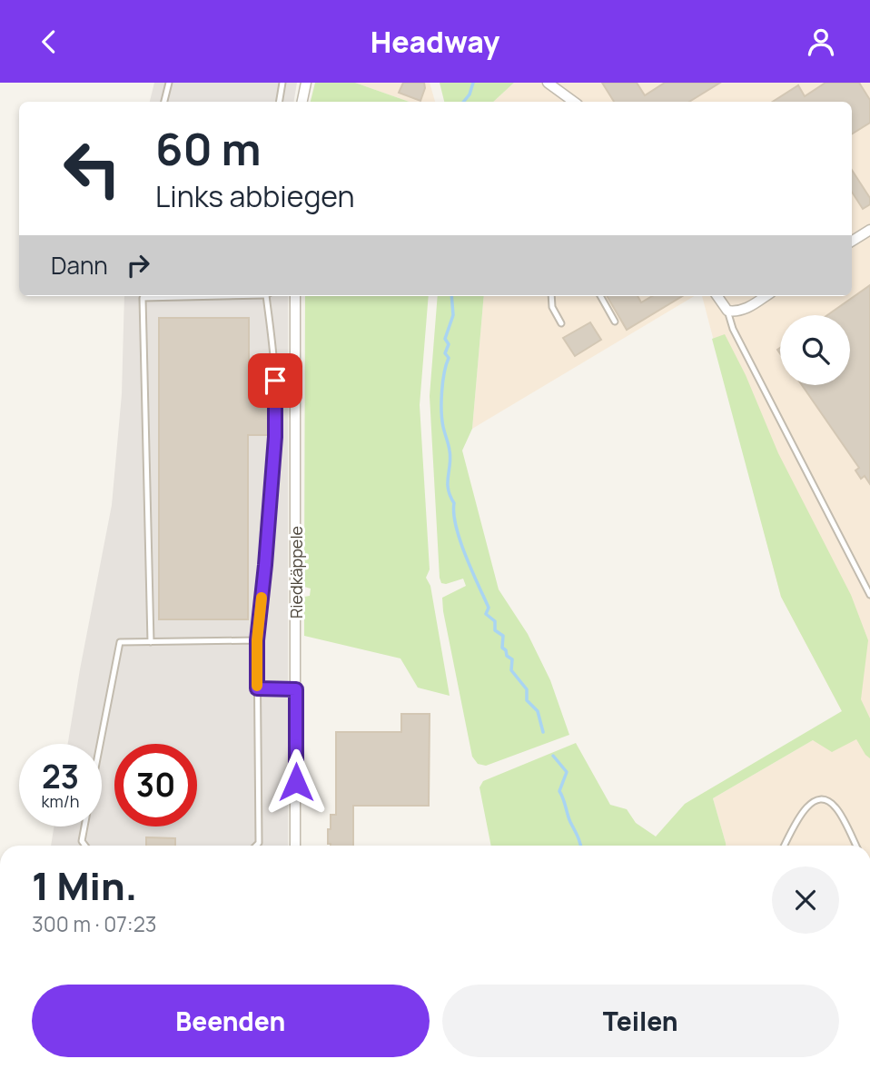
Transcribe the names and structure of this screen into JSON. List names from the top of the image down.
{
  "streets": {
    "street": ["Riedkäppele"]
  },
  "page": {
    "header": "Headway",
    "turn": ["60 m", "Links abbiegen"],
    "then": "Dann",
    "speed": "23 km/h",
    "limit": "30",
    "heading": ["1 Min.", "300 m · 07:23"],
    "buttons": ["Beenden", "Teilen"]
  }
}
